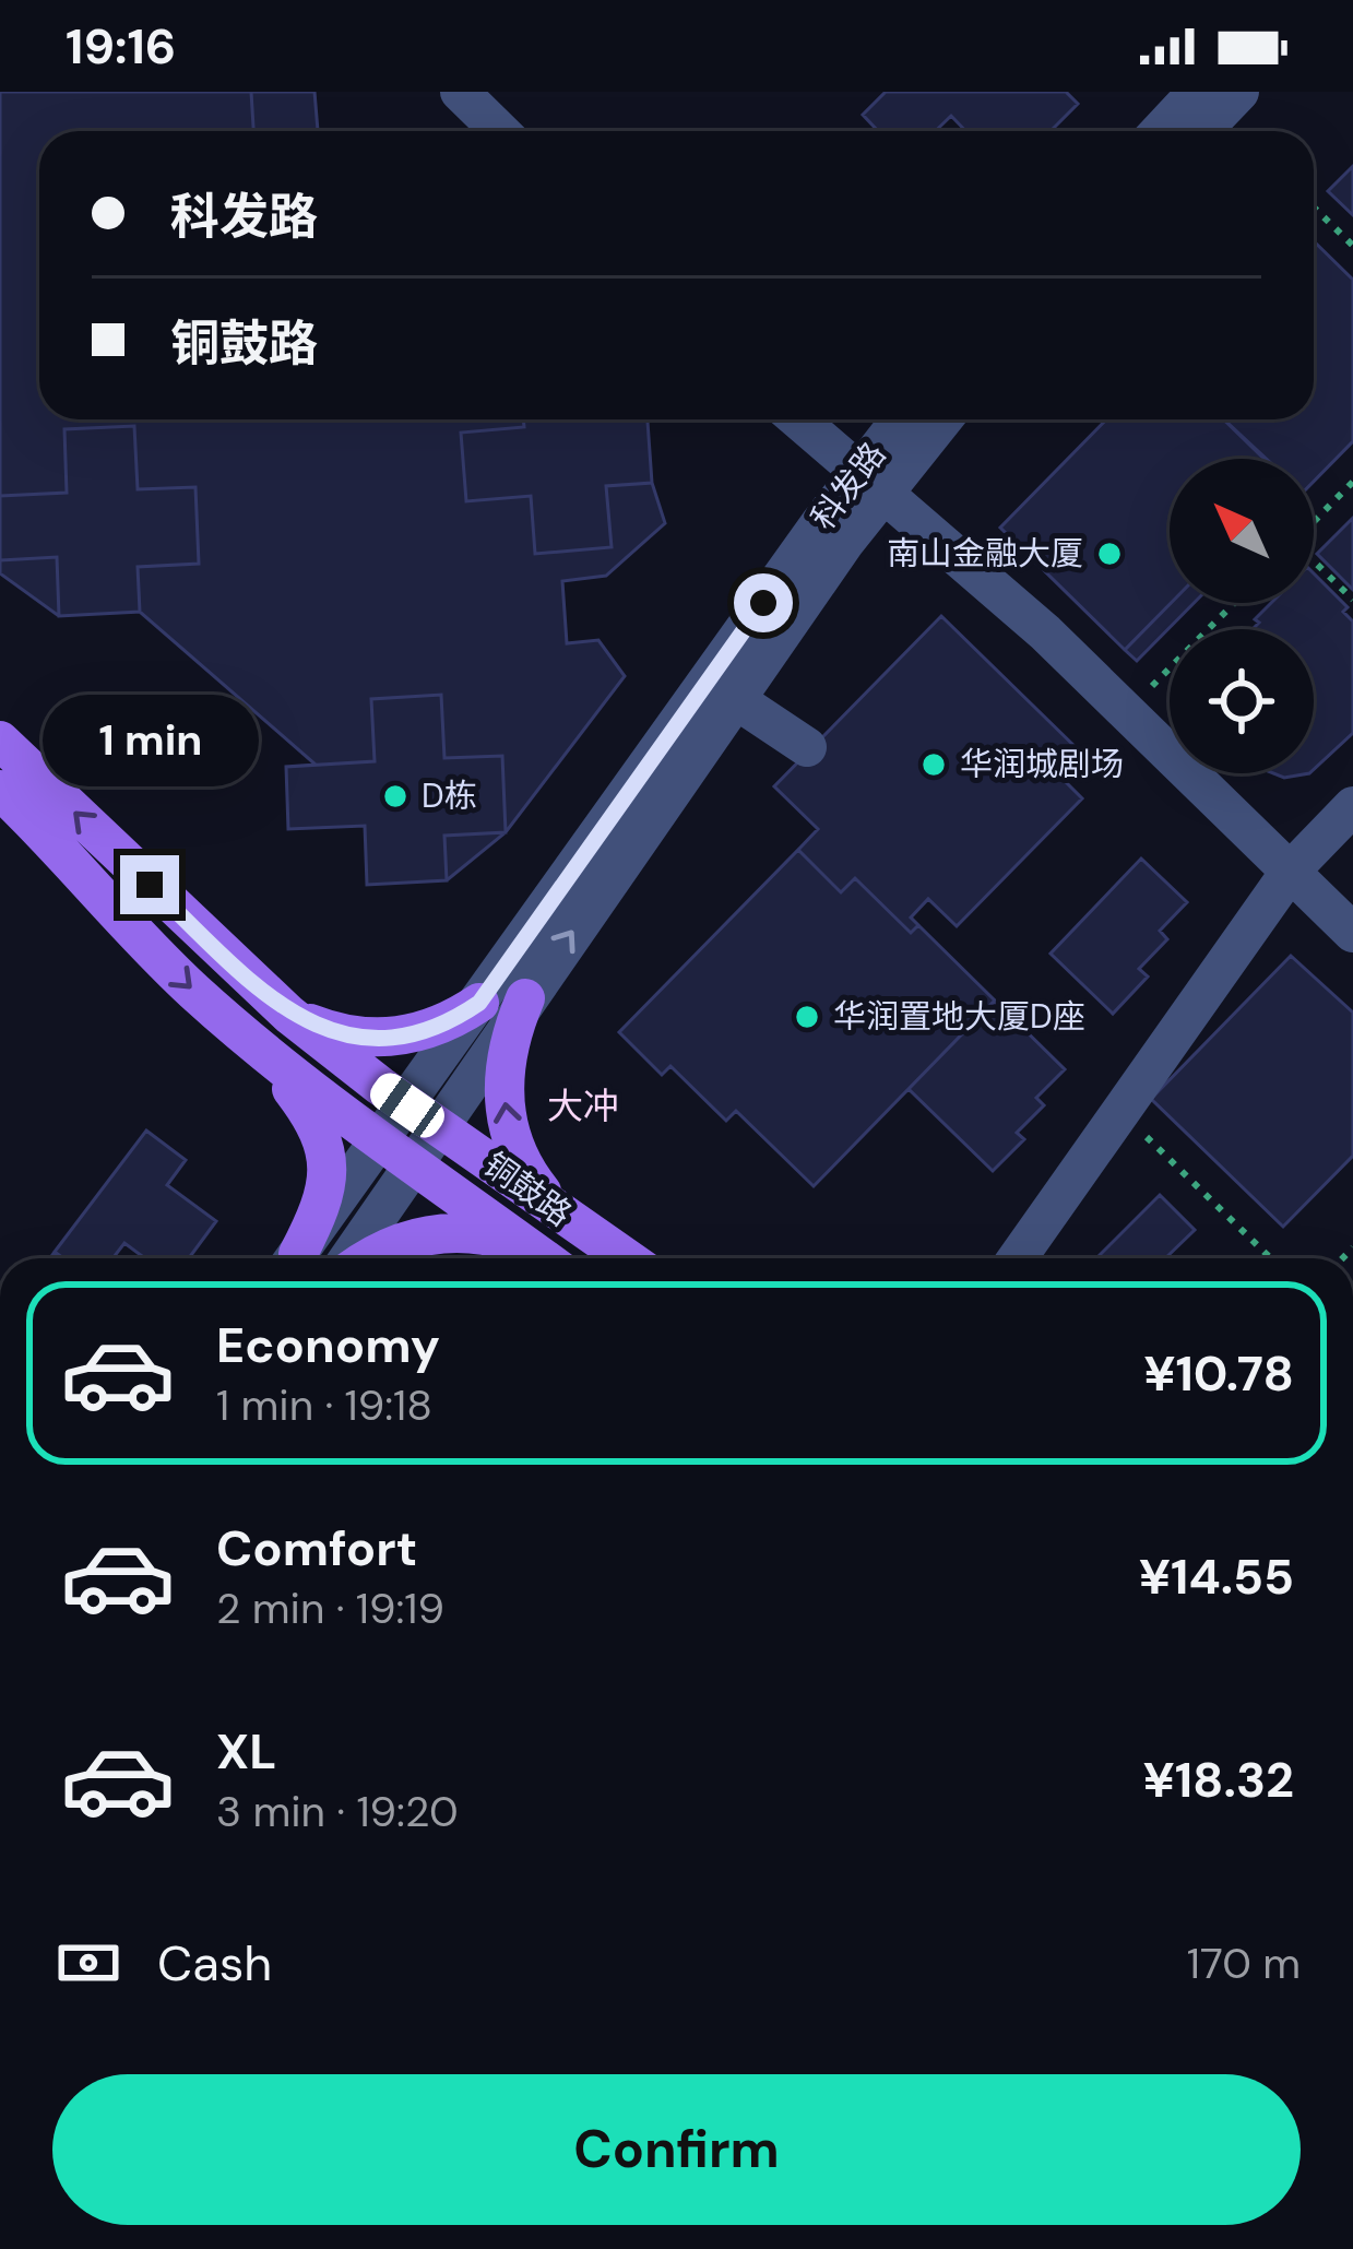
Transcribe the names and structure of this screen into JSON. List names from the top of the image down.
{
  "streets": {
    "main road": ["铜鼓路"],
    "street": ["科发路"]
  },
  "crossings": [
    ["科发路", "铜鼓路"]
  ],
  "districts": ["大冲"],
  "places": [
    "南山金融大厦",
    "华润城剧场",
    "D栋",
    "华润置地大厦D座"
  ],
  "north": "top left",
  "page": {
    "status": "19:16",
    "banner": ["科发路", "铜鼓路"],
    "bubble": "1 min",
    "list": [
      {
        "name": "Economy",
        "note": "1 min · 19:18",
        "value": "¥10.78"
      },
      {
        "name": "Comfort",
        "note": "2 min · 19:19",
        "value": "¥14.55"
      },
      {
        "name": "XL",
        "note": "3 min · 19:20",
        "value": "¥18.32"
      }
    ],
    "pay": ["Cash", "170 m"],
    "buttons": "Confirm"
  }
}
